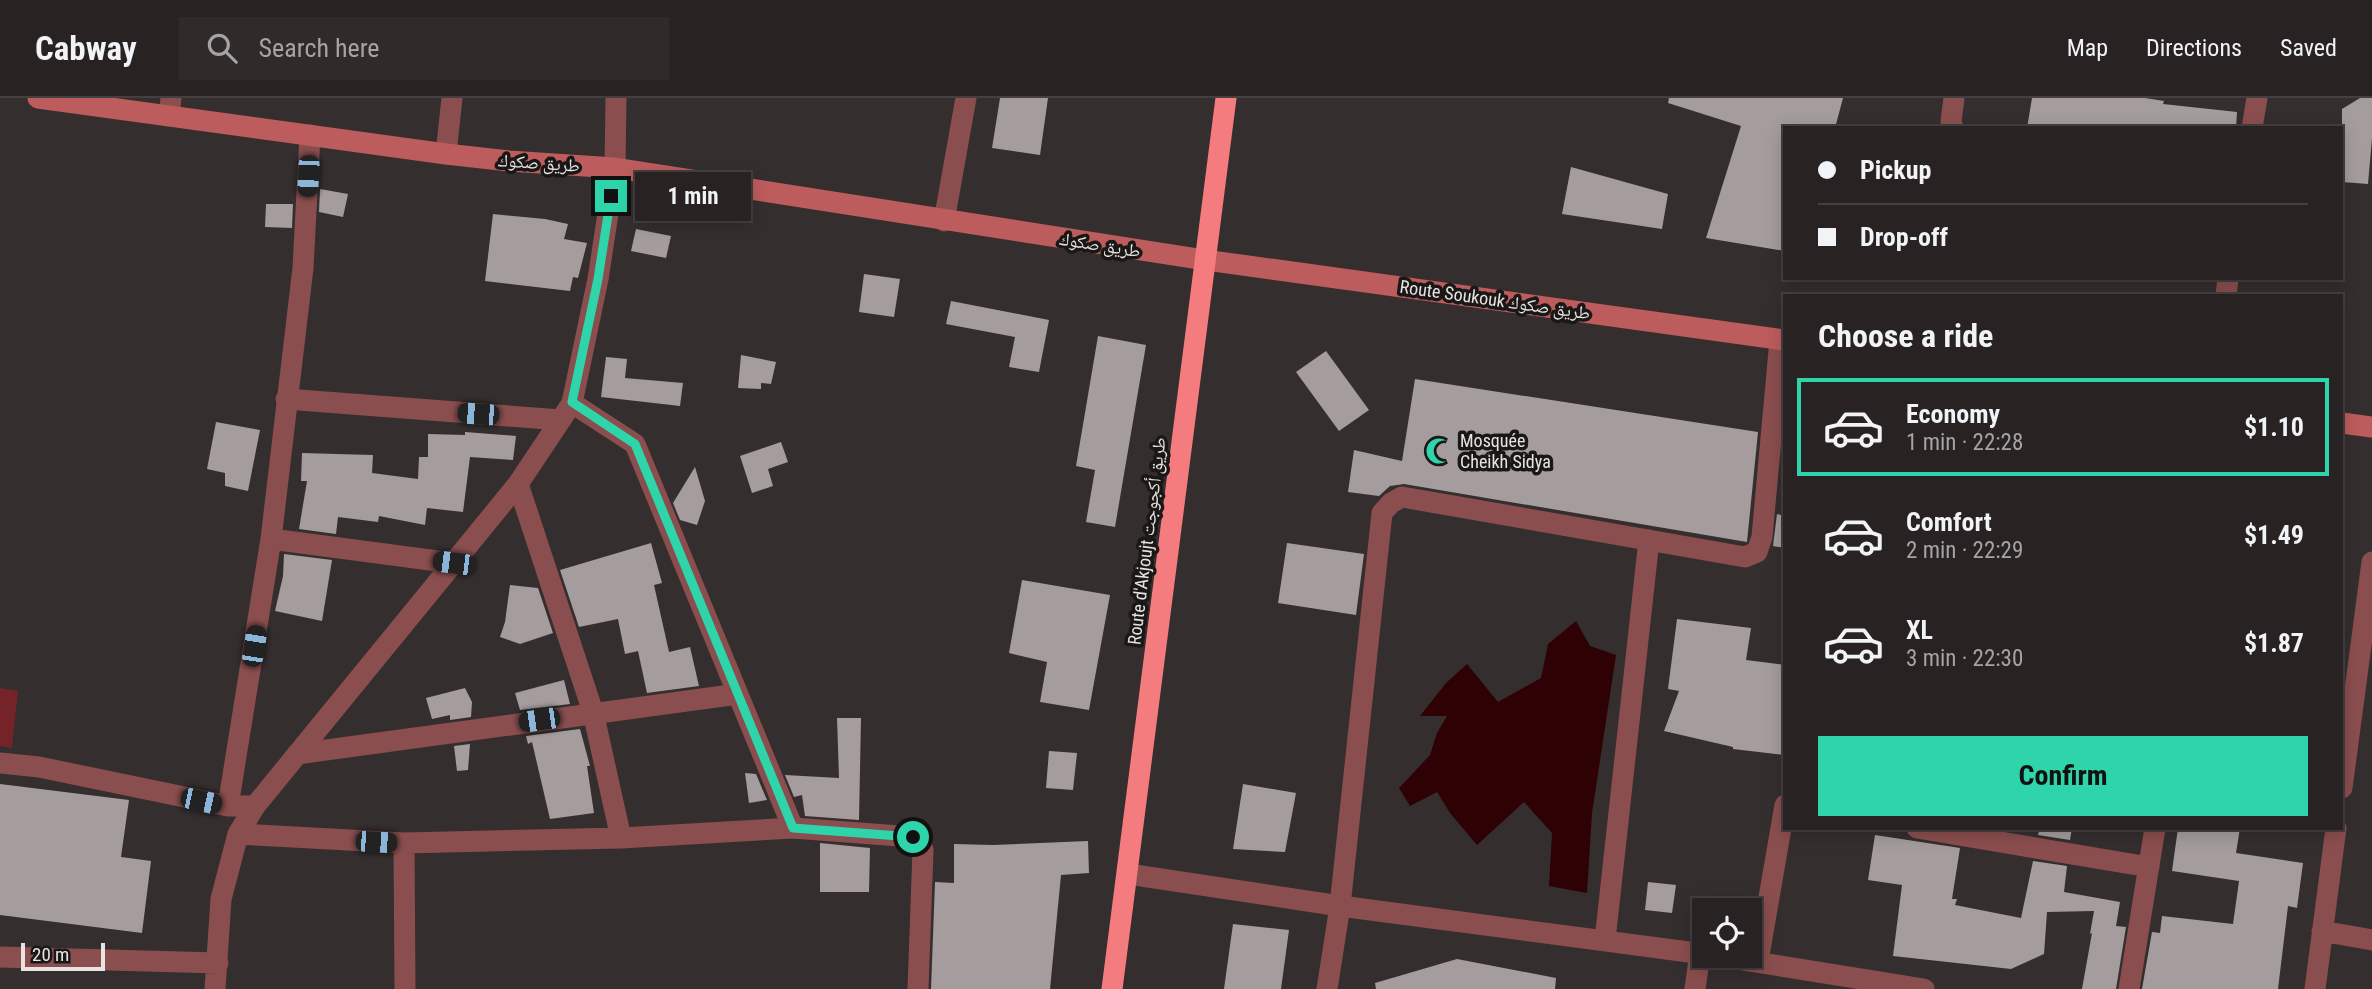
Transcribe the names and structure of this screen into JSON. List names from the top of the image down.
{
  "streets": {
    "highway": ["Route d'Akjoujt طريق أكجوجت"],
    "street": ["طريق صكوك", "Route Soukouk طريق صكوك"]
  },
  "crossings": [
    ["طريق صكوك", "Route Soukouk طريق صكوك"],
    ["طريق صكوك", "Route d'Akjoujt طريق أكجوجت"],
    ["Route Soukouk طريق صكوك", "Route d'Akjoujt طريق أكجوجت"]
  ],
  "places": {
    "mosque": ["Mosquée Cheikh Sidya"]
  },
  "scale_bar": "20 m",
  "page": {
    "header": "Cabway",
    "search": "Search here",
    "nav": ["Map", "Directions", "Saved"],
    "banner": ["Pickup", "Drop-off"],
    "bubble": "1 min",
    "heading": "Choose a ride",
    "list": [
      {
        "name": "Economy",
        "note": "1 min · 22:28",
        "value": "$1.10"
      },
      {
        "name": "Comfort",
        "note": "2 min · 22:29",
        "value": "$1.49"
      },
      {
        "name": "XL",
        "note": "3 min · 22:30",
        "value": "$1.87"
      }
    ],
    "buttons": "Confirm",
    "scale": "20 m"
  }
}
